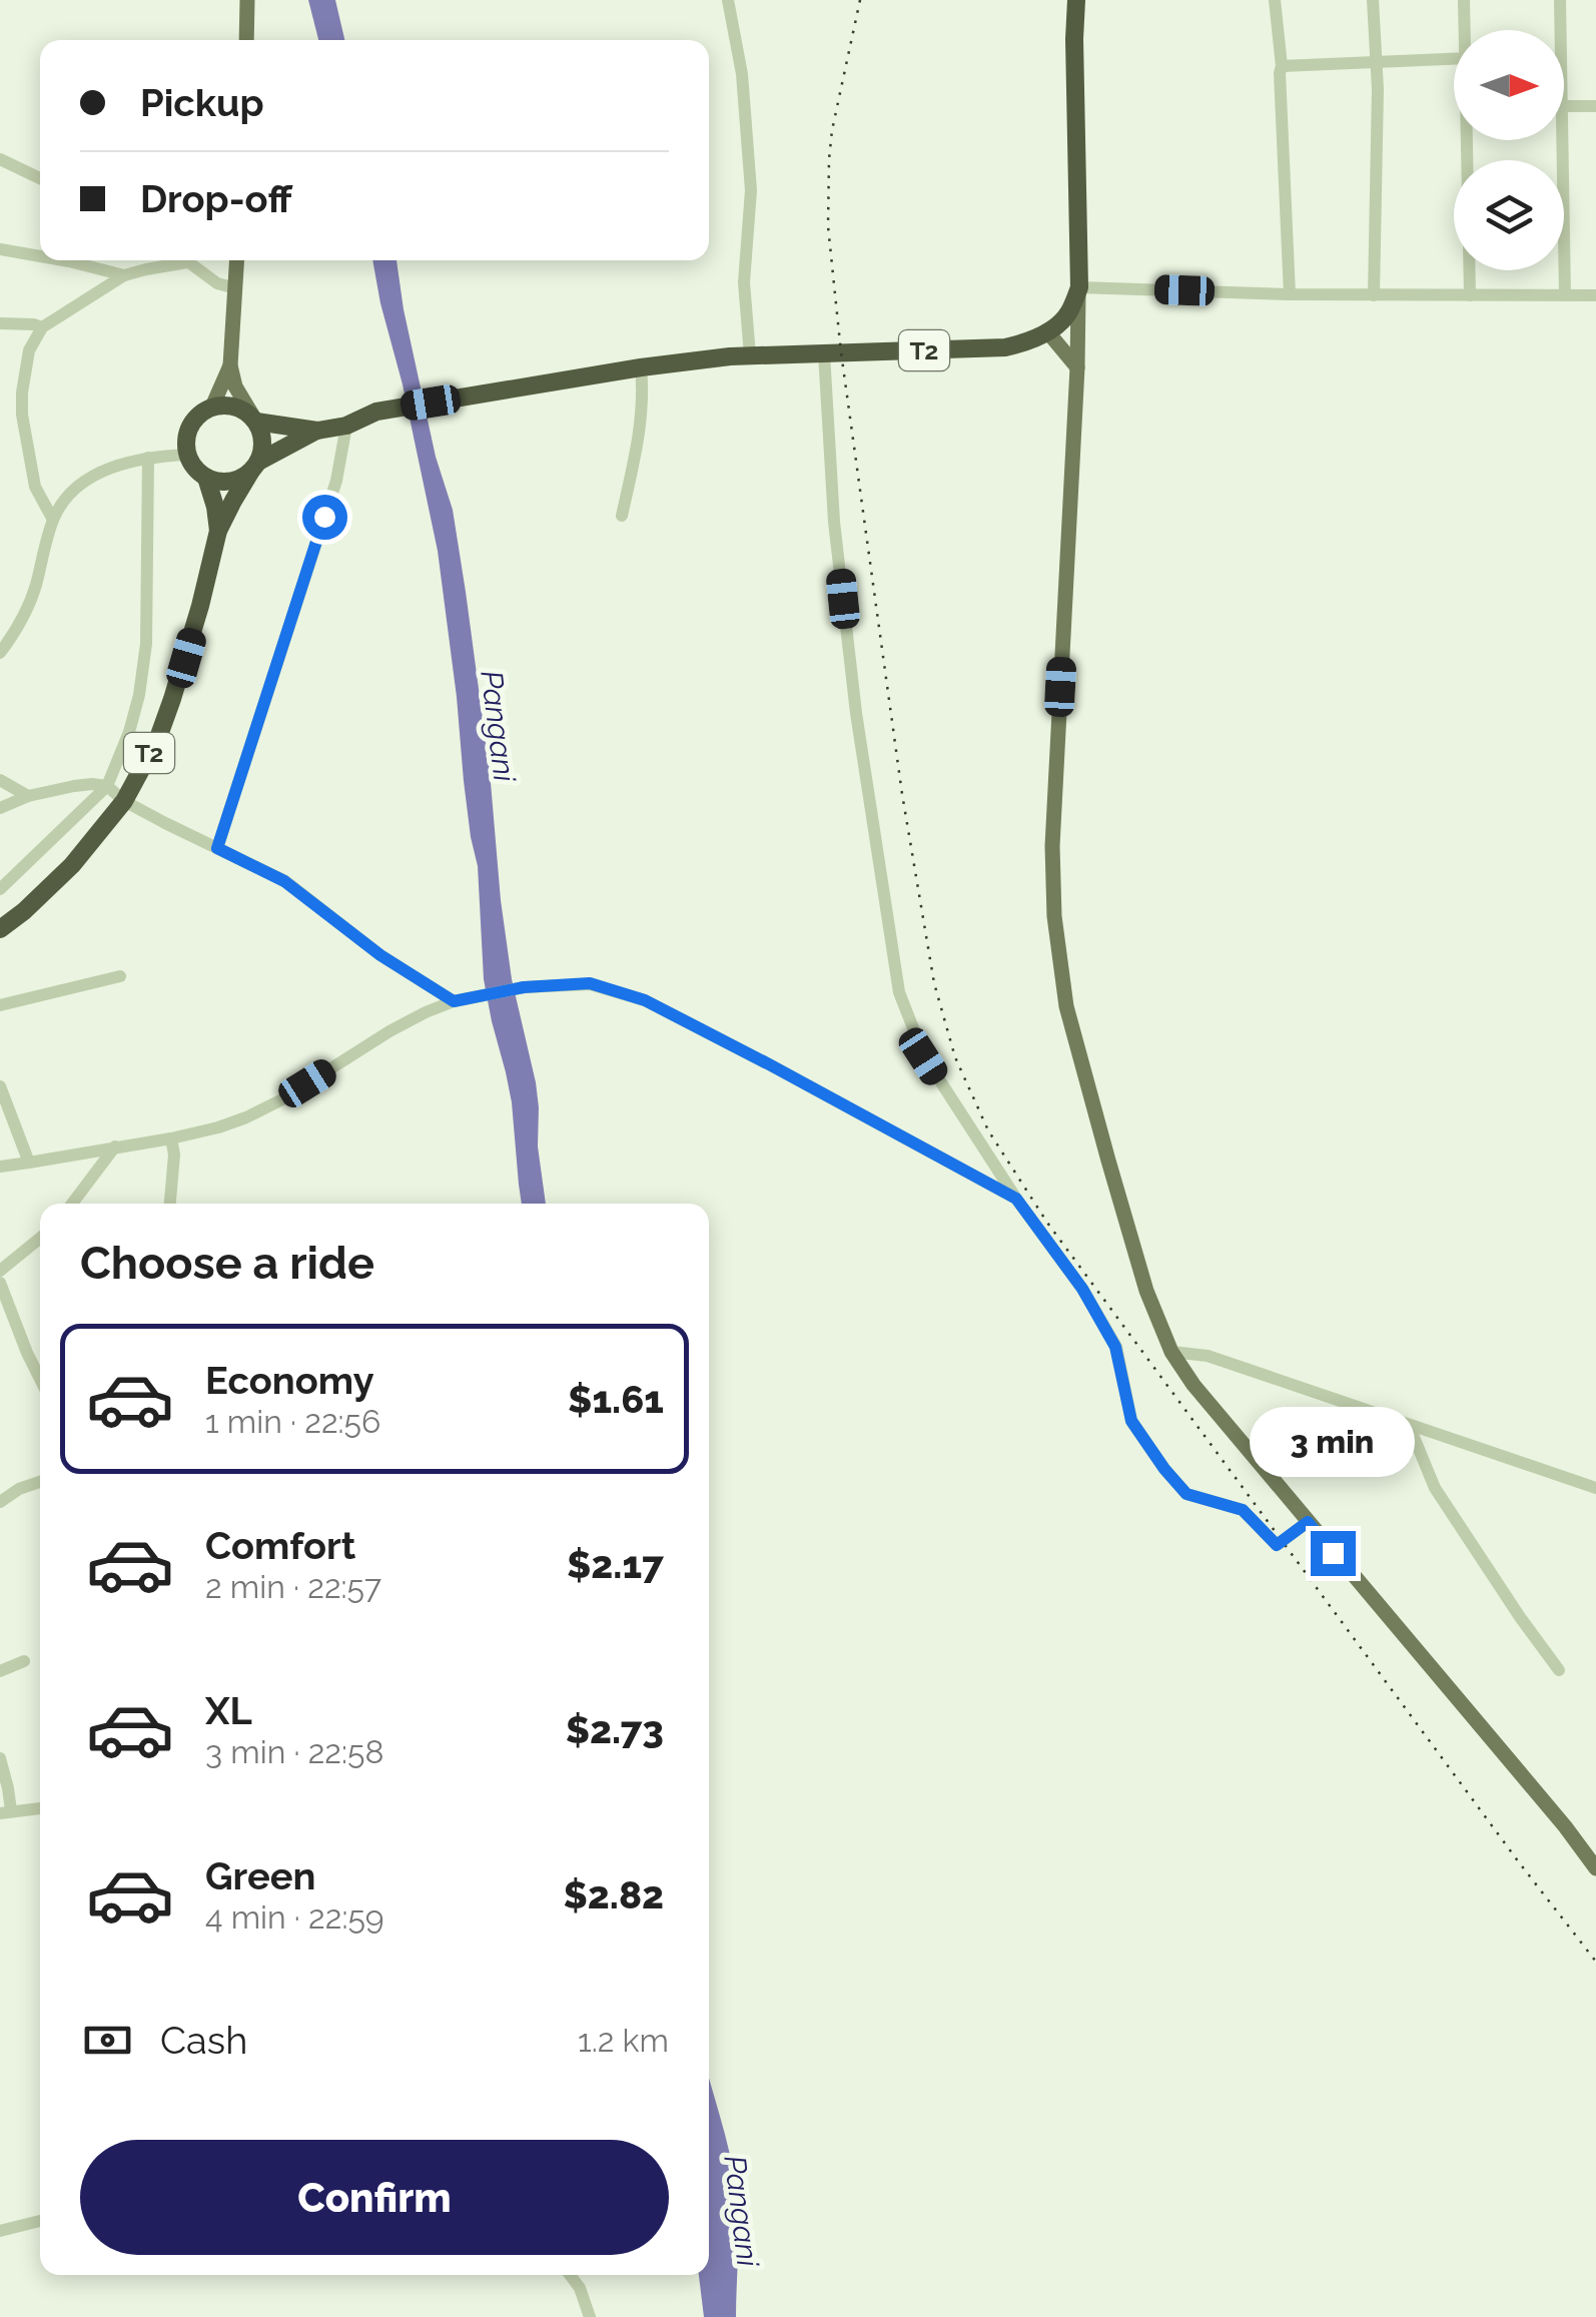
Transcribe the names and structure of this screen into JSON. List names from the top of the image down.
{
  "streets": {
    "highway": ["T2"]
  },
  "water": ["Pangani"],
  "north": "right",
  "page": {
    "banner": ["Pickup", "Drop-off"],
    "heading": "Choose a ride",
    "list": [
      {
        "name": "Economy",
        "note": "1 min · 22:56",
        "value": "$1.61"
      },
      {
        "name": "Comfort",
        "note": "2 min · 22:57",
        "value": "$2.17"
      },
      {
        "name": "XL",
        "note": "3 min · 22:58",
        "value": "$2.73"
      },
      {
        "name": "Green",
        "note": "4 min · 22:59",
        "value": "$2.82"
      }
    ],
    "bubble": "3 min",
    "pay": ["Cash", "1.2 km"],
    "buttons": "Confirm"
  }
}
